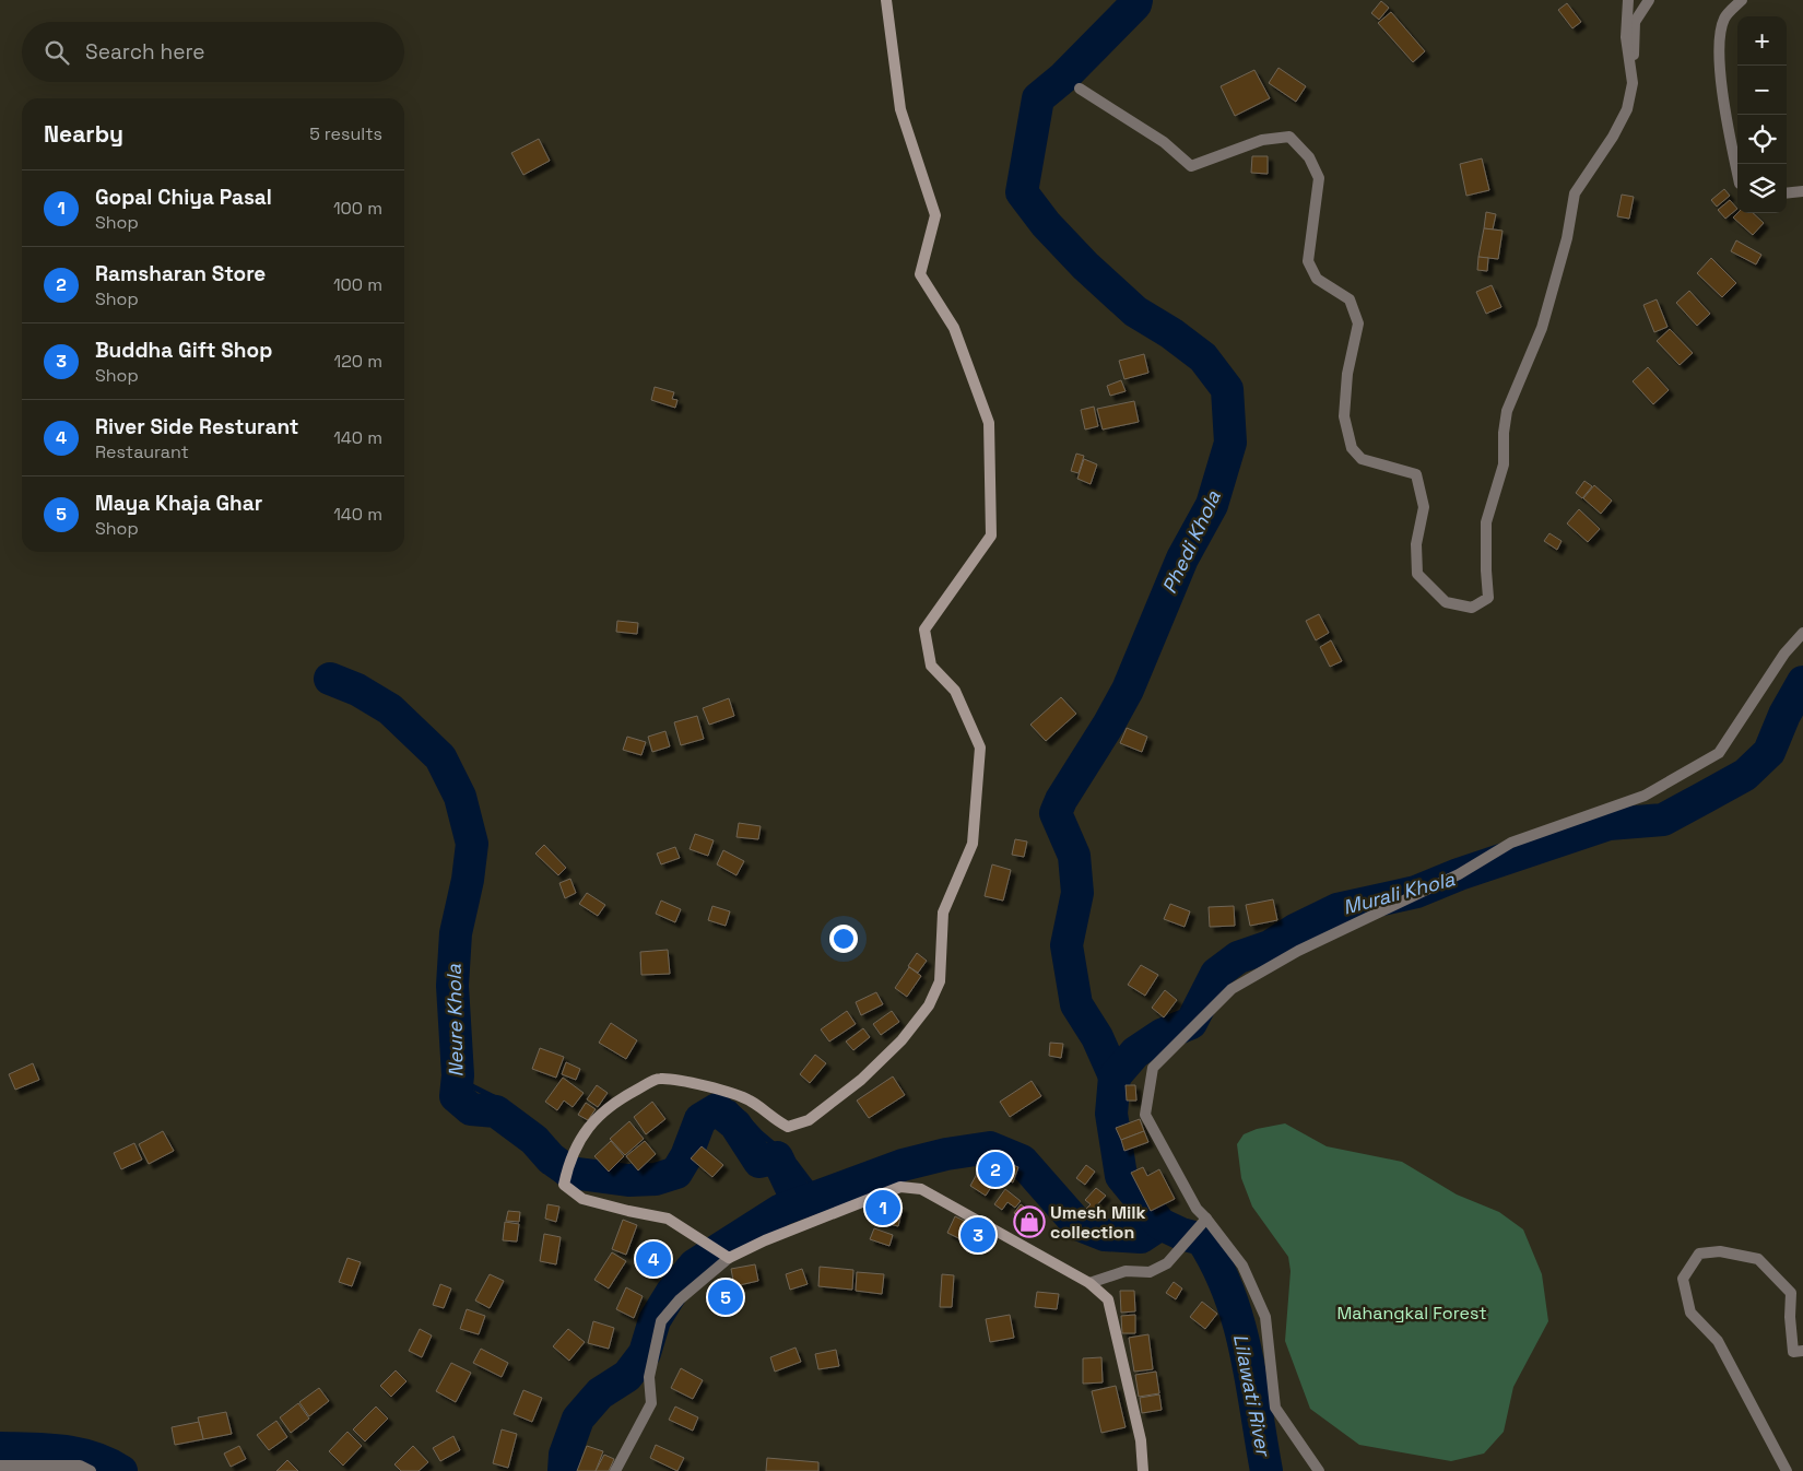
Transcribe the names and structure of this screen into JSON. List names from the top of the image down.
{
  "water": [
    "Phedi Khola",
    "Murali Khola",
    "Neure Khola",
    "Lilawati River"
  ],
  "parks": ["Mahangkal Forest"],
  "places": {
    "shop": ["Umesh Milk collection"]
  },
  "page": {
    "map_buttons": ["+", "−"],
    "search": "Search here",
    "heading": ["Nearby", "5 results"],
    "list": [
      {
        "mark": "1",
        "name": "Gopal Chiya Pasal",
        "note": "Shop",
        "value": "100 m"
      },
      {
        "mark": "2",
        "name": "Ramsharan Store",
        "note": "Shop",
        "value": "100 m"
      },
      {
        "mark": "3",
        "name": "Buddha Gift Shop",
        "note": "Shop",
        "value": "120 m"
      },
      {
        "mark": "4",
        "name": "River Side Resturant",
        "note": "Restaurant",
        "value": "140 m"
      },
      {
        "mark": "5",
        "name": "Maya Khaja Ghar",
        "note": "Shop",
        "value": "140 m"
      }
    ],
    "pins": [
      "2",
      "1",
      "3",
      "4",
      "5"
    ]
  }
}
